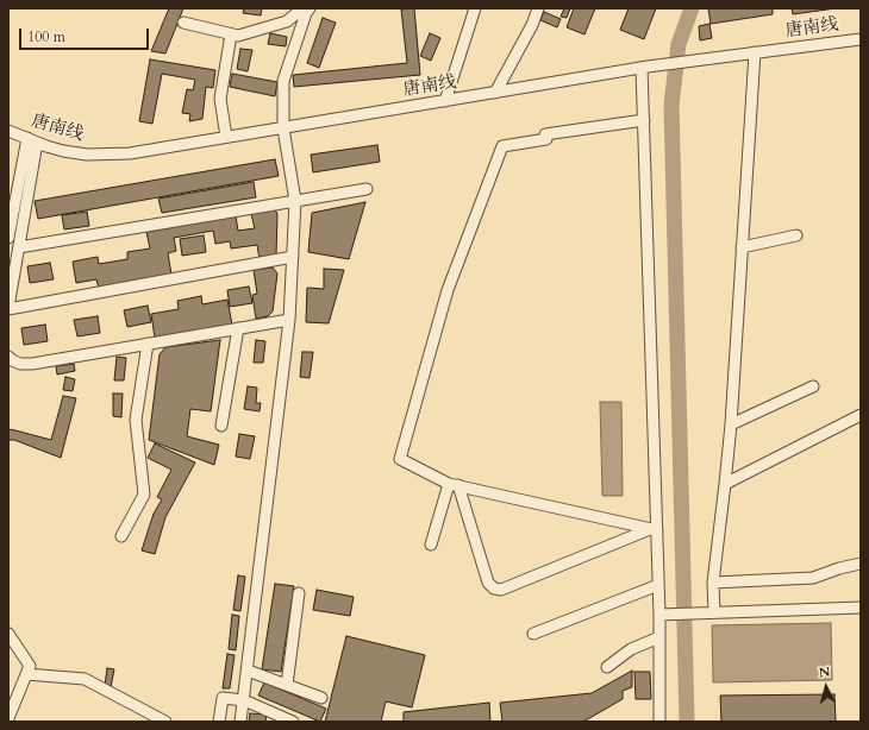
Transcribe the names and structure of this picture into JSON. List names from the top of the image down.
{
  "streets": {
    "street": ["唐南线"]
  },
  "scale_bar": "100 m",
  "north": "top"
}
